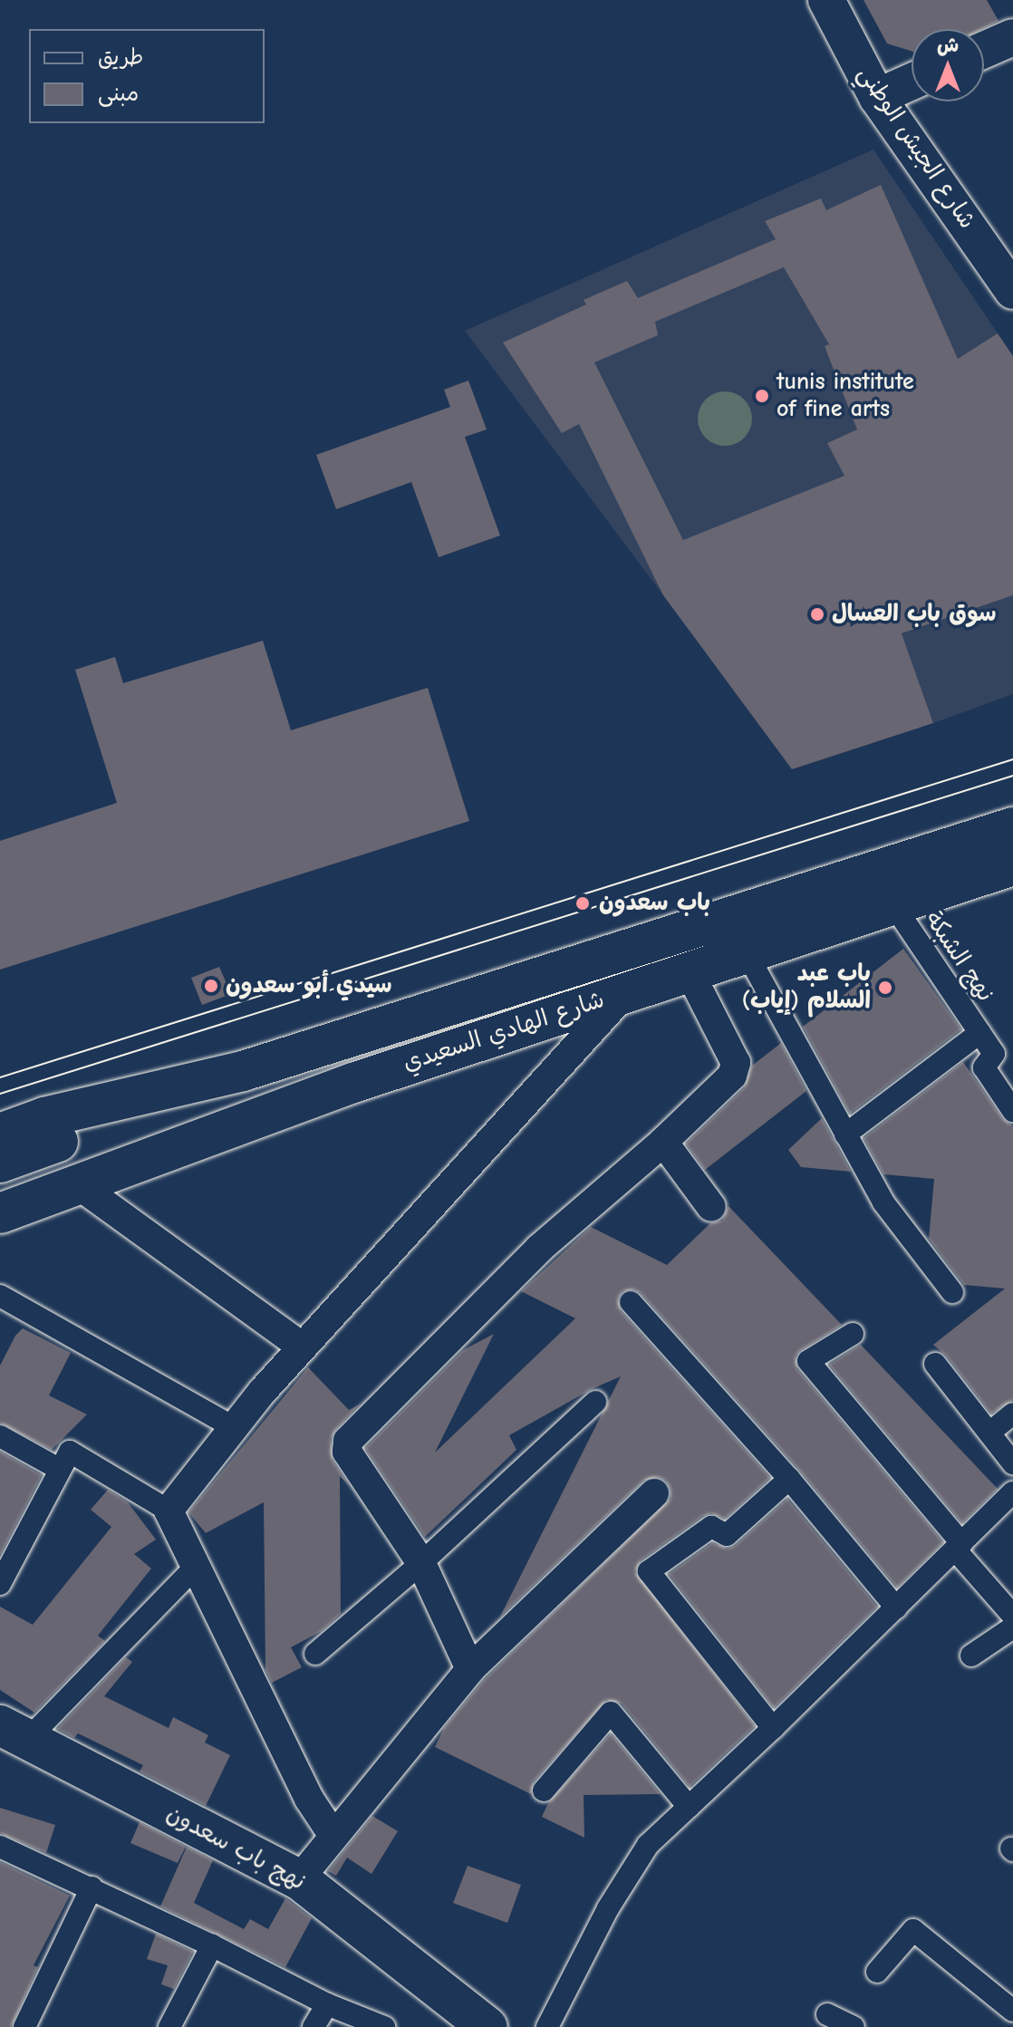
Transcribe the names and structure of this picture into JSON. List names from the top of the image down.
{
  "streets": {
    "main road": ["شارع الهادي السعيدي", "نهج باب سعدون"],
    "street": ["شارع الجيش الوطني", "نهج الشبكة"]
  },
  "crossings": [
    ["نهج الشبكة", "شارع الهادي السعيدي"]
  ],
  "places": [
    "tunis institute of fine arts",
    "سوق باب العسال",
    "باب سعدون",
    "سيدي أبو سعدون",
    "باب عبد السلام (إياب)"
  ],
  "legend": ["طريق", "مبنى"],
  "north": "top"
}
